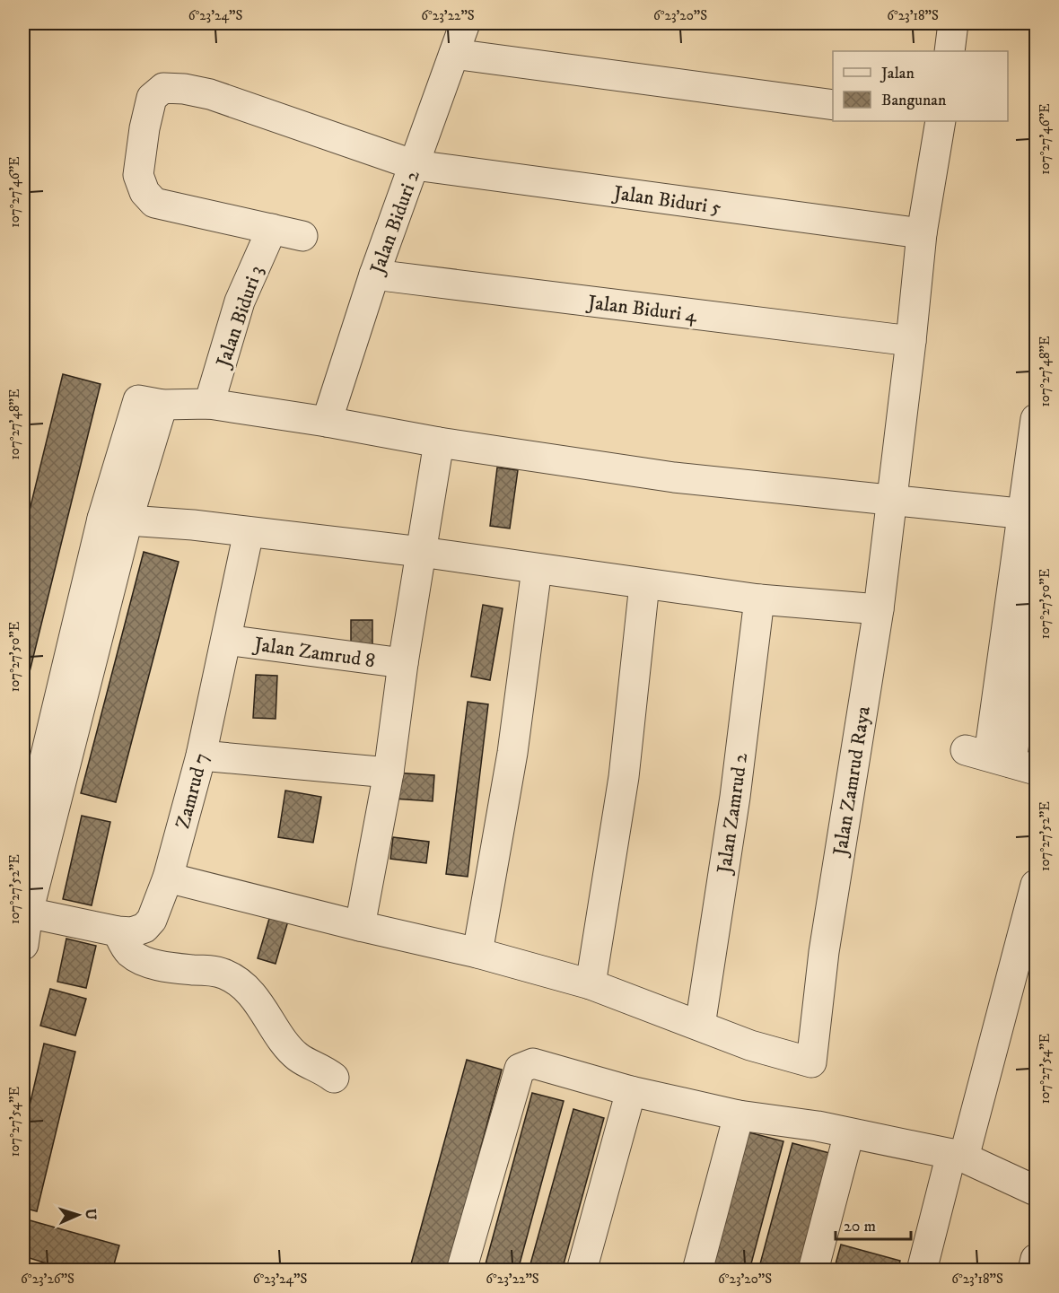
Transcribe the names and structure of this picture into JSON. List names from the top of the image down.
{
  "streets": {
    "street": [
      "Jalan Biduri 5",
      "Jalan Biduri 2",
      "Jalan Biduri 4",
      "Jalan Biduri 3",
      "Jalan Zamrud 8",
      "Jalan Zamrud Raya",
      "Zamrud 7",
      "Jalan Zamrud 2"
    ]
  },
  "crossings": [
    ["Jalan Biduri 5", "Jalan Biduri 2"],
    ["Jalan Biduri 5", "Jalan Biduri 3"],
    ["Jalan Biduri 5", "Jalan Zamrud Raya"],
    ["Jalan Biduri 2", "Jalan Biduri 4"],
    ["Jalan Biduri 4", "Jalan Zamrud Raya"],
    ["Jalan Zamrud 8", "Zamrud 7"],
    ["Jalan Zamrud Raya", "Jalan Zamrud 2"]
  ],
  "legend": ["Jalan", "Bangunan"],
  "scale_bar": "20 m",
  "north": "right",
  "coordinates": [
    "6°23'24\"S",
    "6°23'22\"S",
    "6°23'20\"S",
    "6°23'18\"S",
    "107°27'46\"E",
    "107°27'48\"E",
    "107°27'50\"E",
    "107°27'52\"E",
    "107°27'54\"E",
    "6°23'26\"S"
  ]
}
